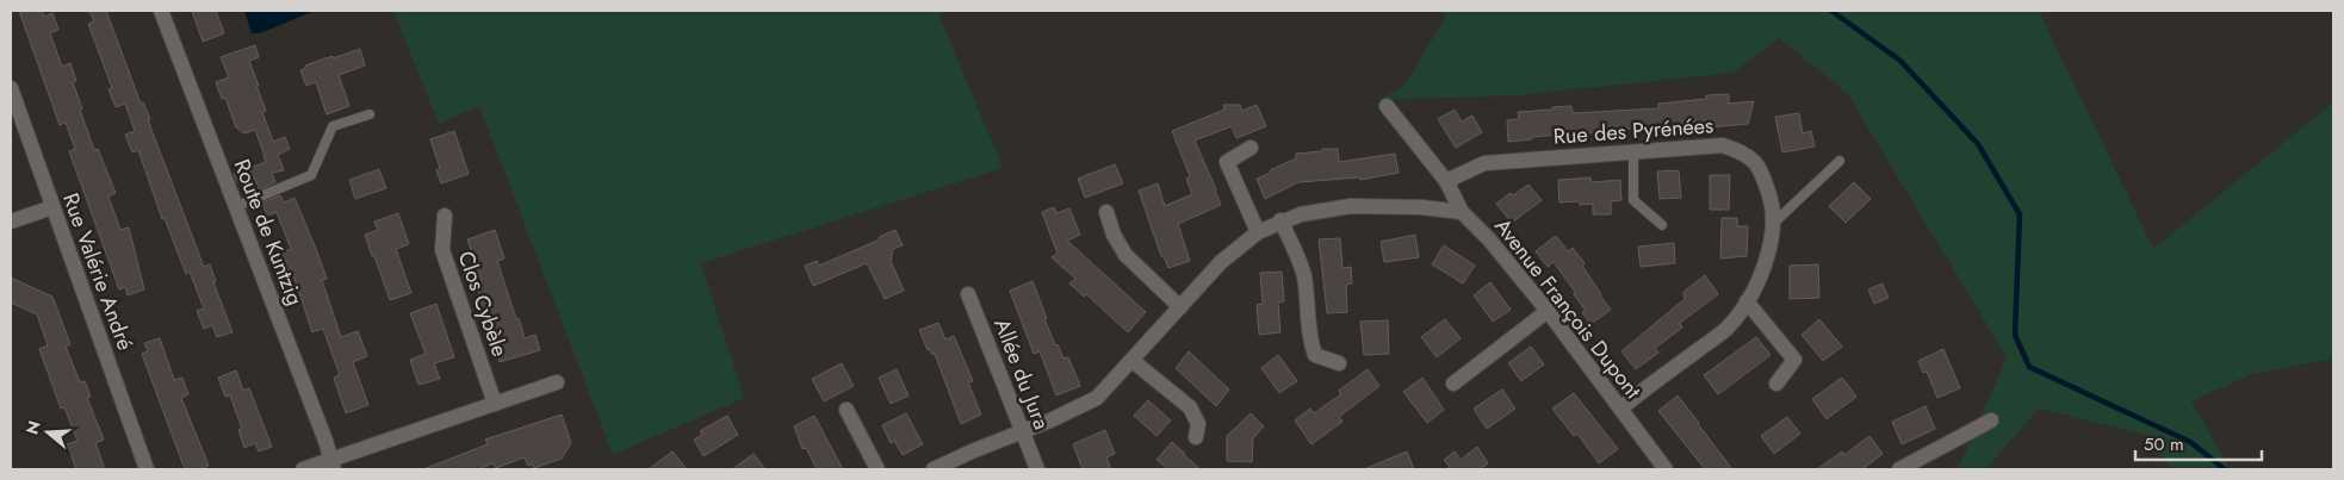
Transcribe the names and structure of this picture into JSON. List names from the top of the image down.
{
  "streets": {
    "street": [
      "Rue des Pyrénées",
      "Route de Kuntzig",
      "Rue Valérie André",
      "Clos Cybèle",
      "Avenue François Dupont",
      "Allée du Jura"
    ]
  },
  "crossings": [
    ["Rue des Pyrénées", "Avenue François Dupont"]
  ],
  "scale_bar": "50 m",
  "north": "left"
}
